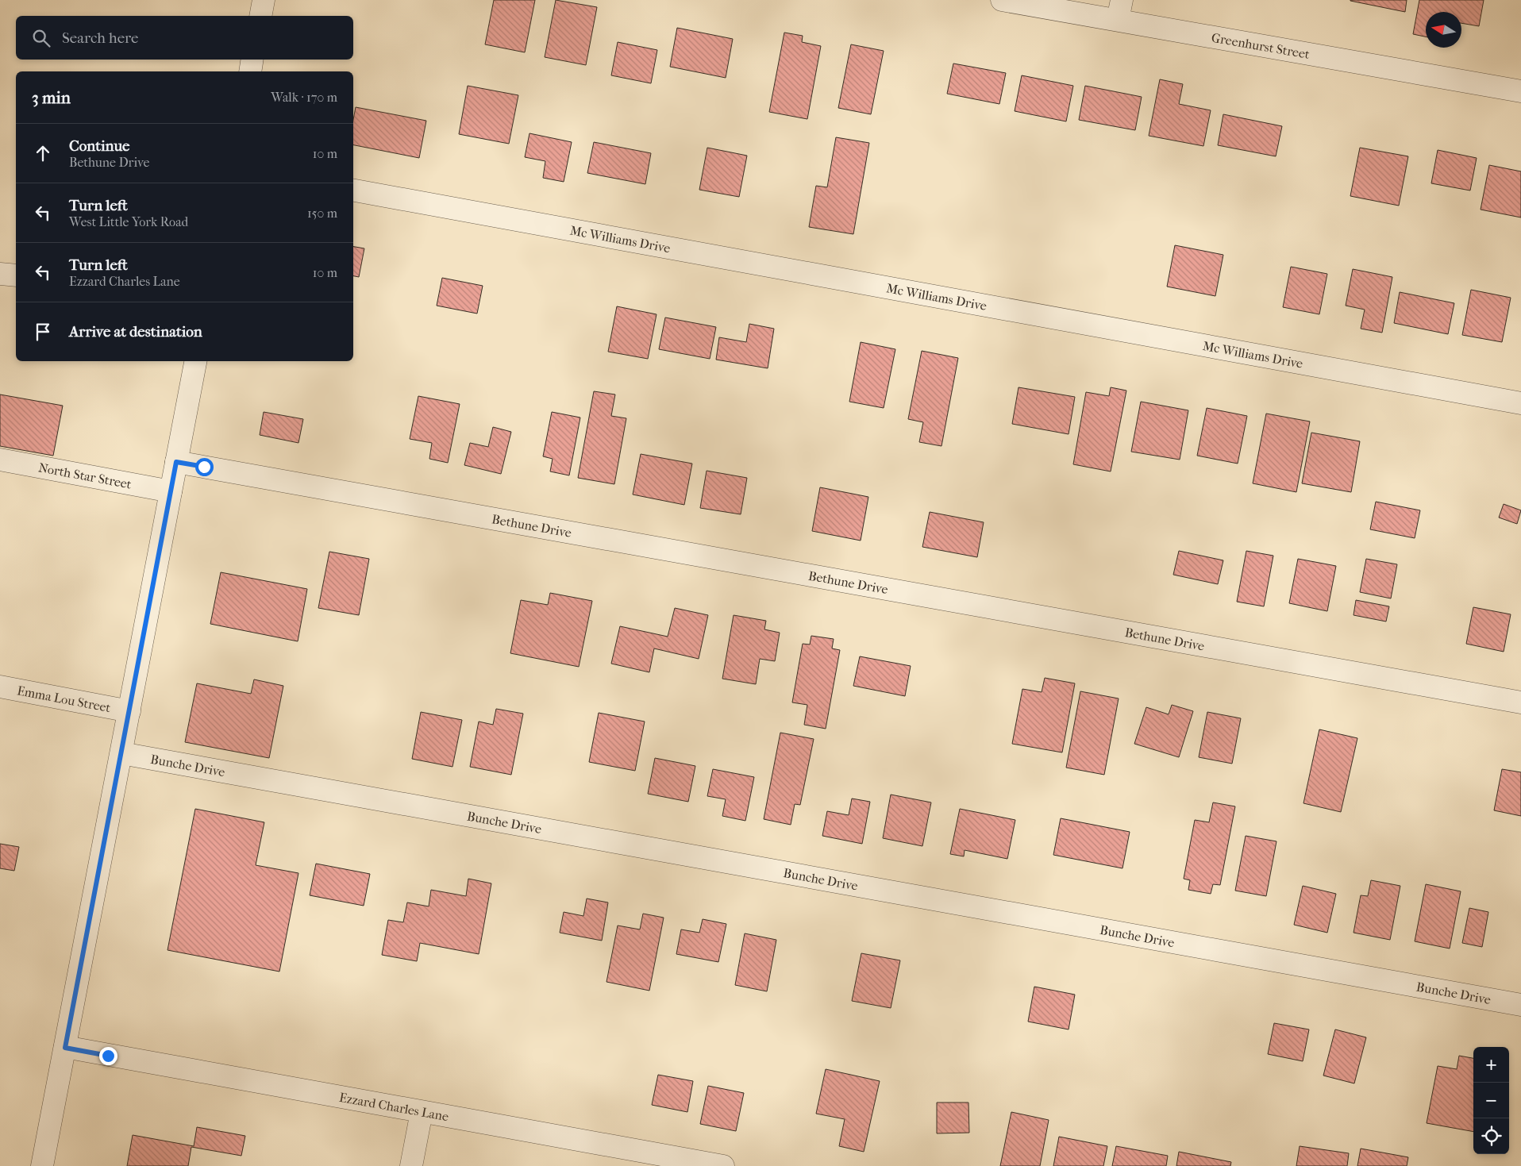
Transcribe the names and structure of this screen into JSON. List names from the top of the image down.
{
  "streets": {
    "street": [
      "Greenhurst Street",
      "Mc Williams Drive",
      "North Star Street",
      "Bethune Drive",
      "Emma Lou Street",
      "Bunche Drive",
      "Ezzard Charles Lane"
    ]
  },
  "north": "left",
  "page": {
    "search": "Search here",
    "heading": ["3 min", "Walk · 170 m"],
    "list": [
      ["Continue", "Bethune Drive", "10 m"],
      ["Turn left", "West Little York Road", "150 m"],
      ["Turn left", "Ezzard Charles Lane", "10 m"],
      "Arrive at destination"
    ],
    "map_buttons": ["+", "−"]
  }
}
